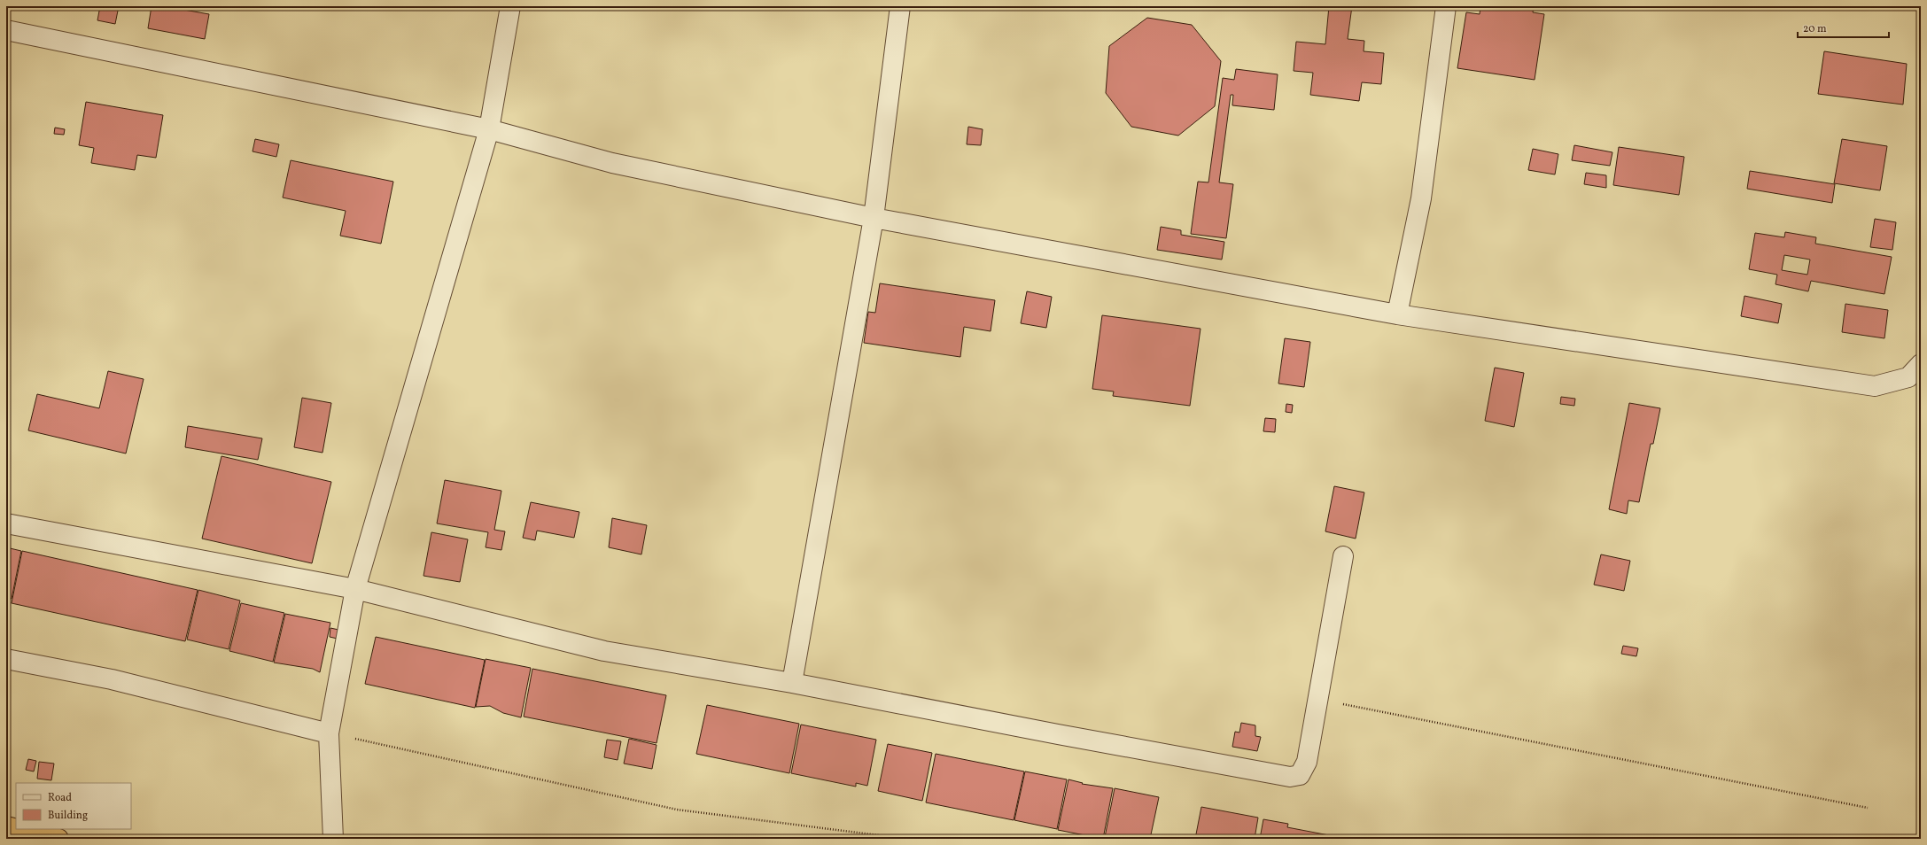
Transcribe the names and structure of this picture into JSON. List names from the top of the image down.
{
  "legend": ["Road", "Building"],
  "scale_bar": "20 m"
}
